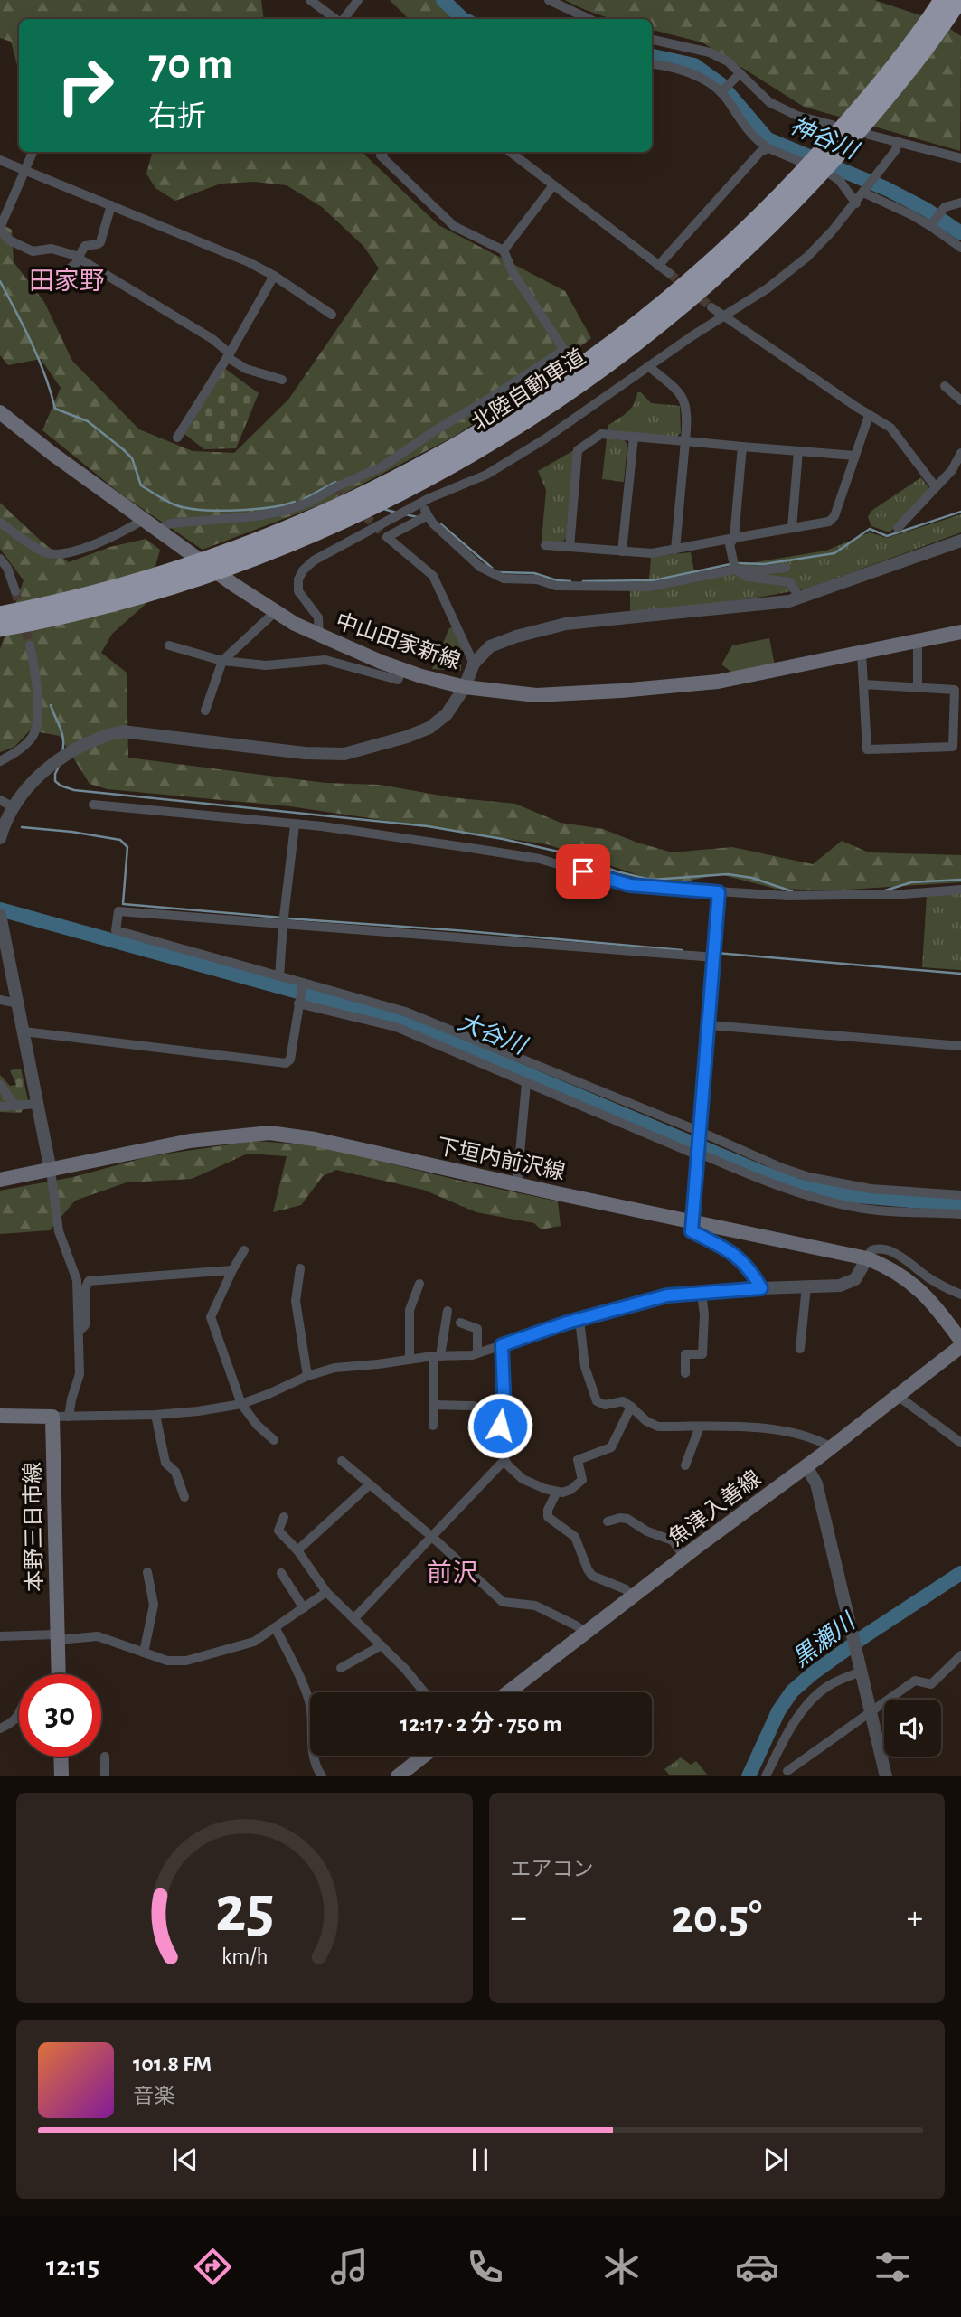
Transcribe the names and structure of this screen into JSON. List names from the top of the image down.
{
  "streets": {
    "highway": ["北陸自動車道"],
    "main road": [
      "中山田家新線",
      "下垣内前沢線",
      "魚津入善線",
      "本野三日市線"
    ]
  },
  "districts": ["田家野", "前沢"],
  "water": ["神谷川", "大谷川", "黒瀬川"],
  "page": {
    "turn": ["70 m", "右折"],
    "limit": "30",
    "trip": "12:17 · 2 分 · 750 m",
    "tile": "エアコン",
    "heat": ["−", "20.5°", "+"],
    "song": ["101.8 FM", "音楽"],
    "tabs": "12:15",
    "gauge": ["25", "km/h"]
  }
}
